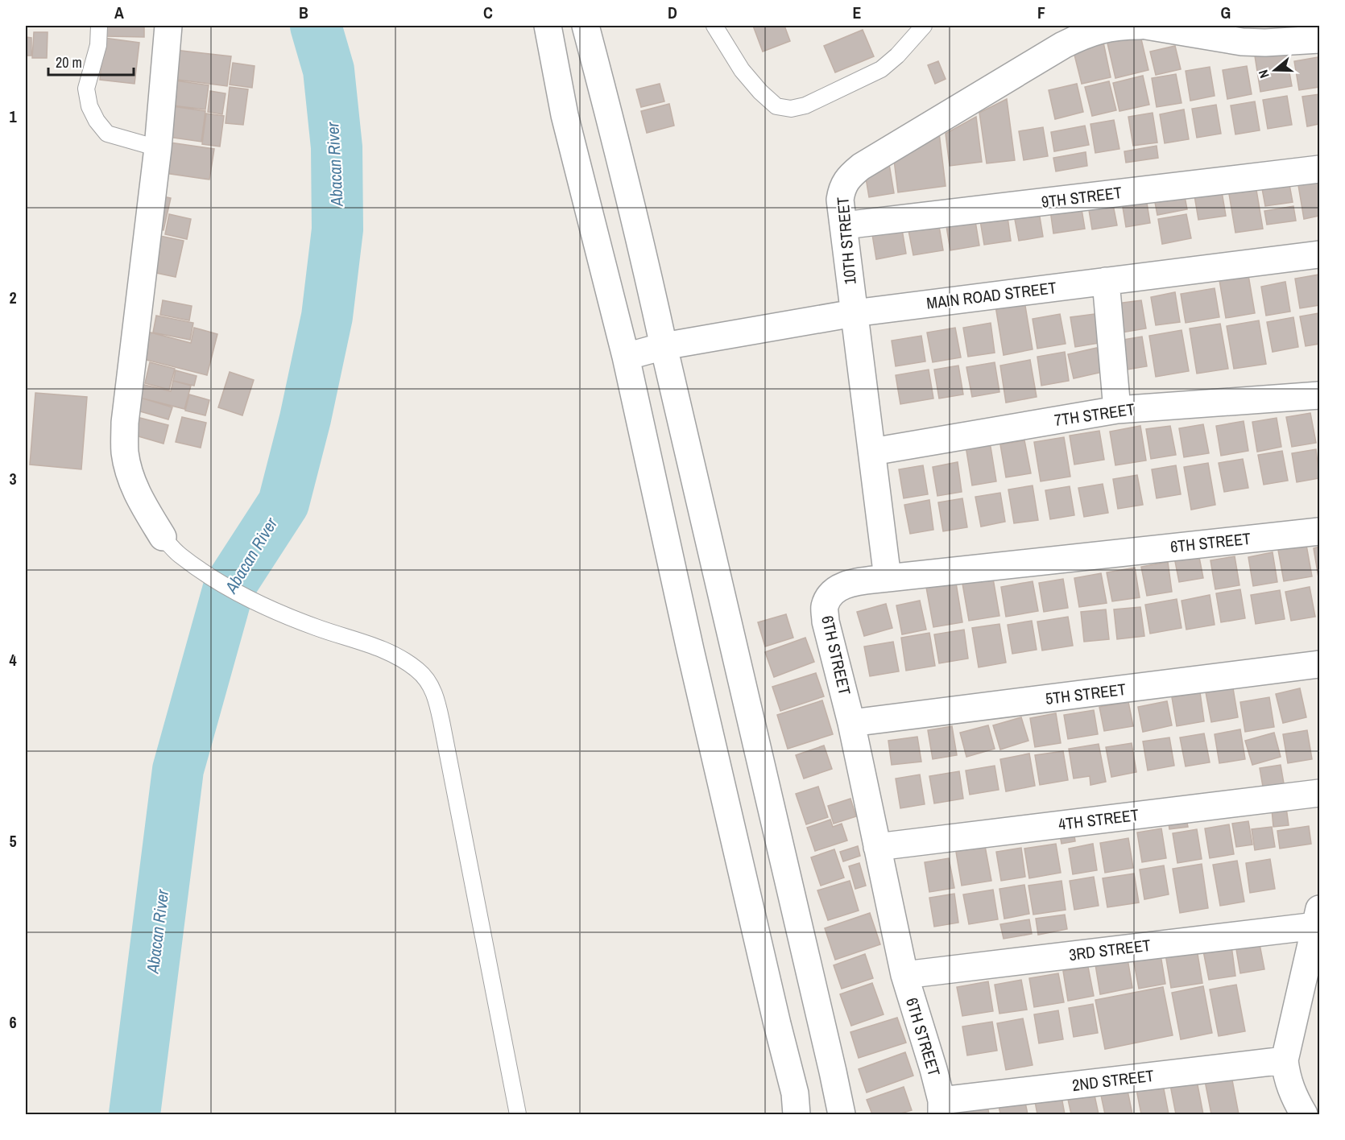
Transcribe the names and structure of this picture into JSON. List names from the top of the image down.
{
  "streets": {
    "street": [
      "9TH STREET",
      "10TH STREET",
      "MAIN ROAD STREET",
      "7TH STREET",
      "6TH STREET",
      "5TH STREET",
      "4TH STREET",
      "3RD STREET",
      "2ND STREET"
    ]
  },
  "crossings": [
    ["9TH STREET", "10TH STREET"],
    ["10TH STREET", "MAIN ROAD STREET"],
    ["10TH STREET", "7TH STREET"],
    ["10TH STREET", "6TH STREET"],
    ["6TH STREET", "5TH STREET"],
    ["6TH STREET", "4TH STREET"],
    ["6TH STREET", "3RD STREET"],
    ["6TH STREET", "2ND STREET"]
  ],
  "water": ["Abacan River"],
  "scale_bar": "20 m",
  "north": "left",
  "grid": {
    "columns": [
      "A",
      "B",
      "C",
      "D",
      "E",
      "F",
      "G"
    ],
    "rows": [
      "1",
      "2",
      "3",
      "4",
      "5",
      "6"
    ]
  }
}
